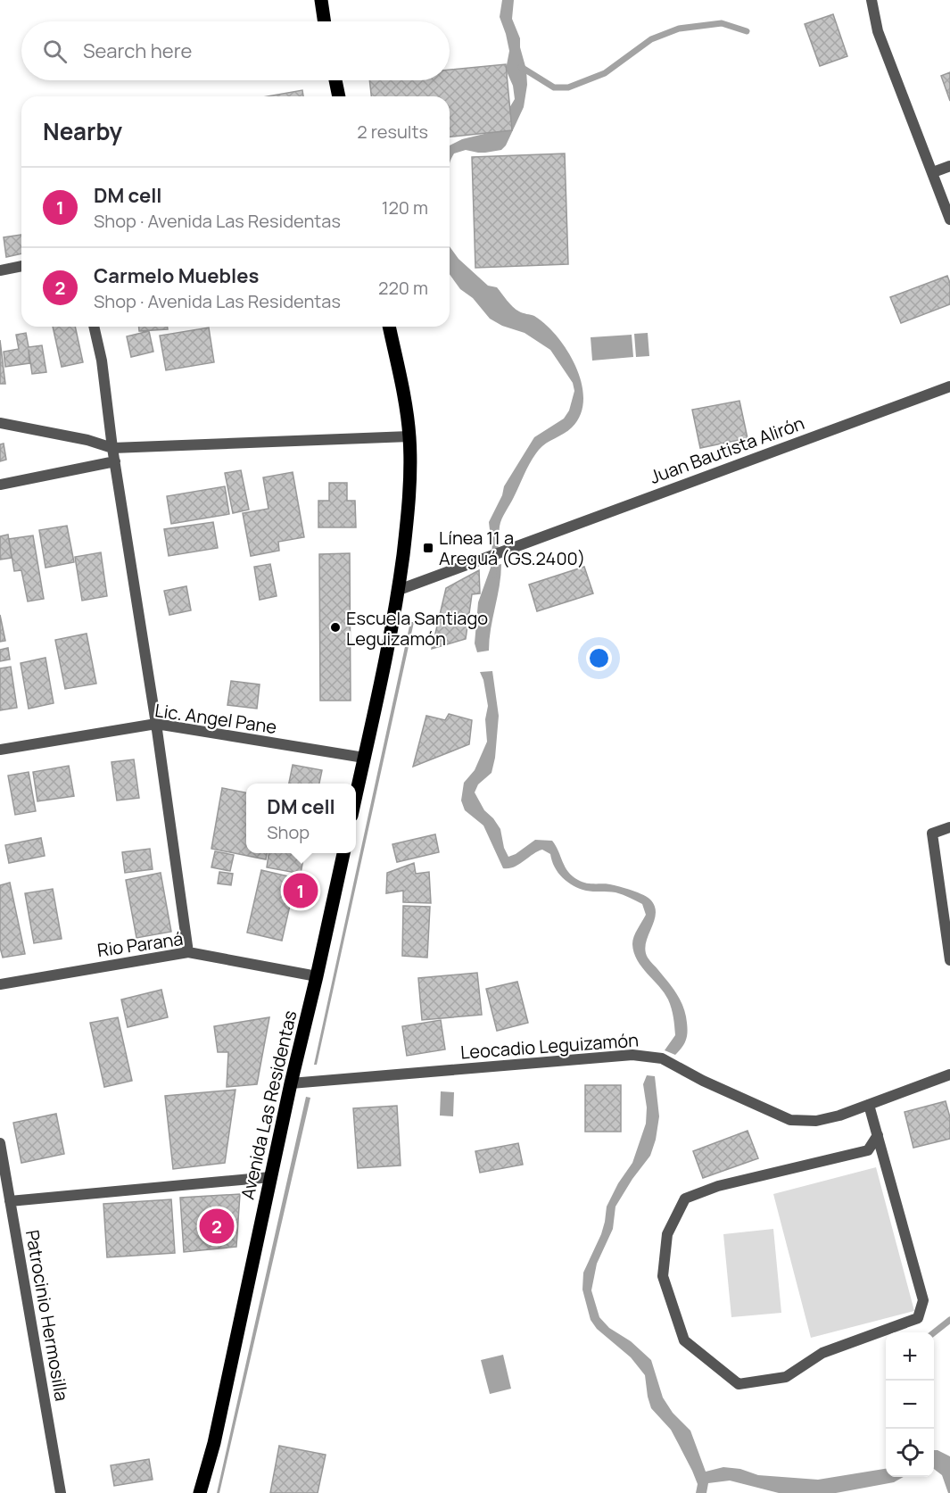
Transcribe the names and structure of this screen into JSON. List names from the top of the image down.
{
  "streets": {
    "main road": ["Avenida Las Residentas"],
    "street": [
      "Juan Bautista Alirón",
      "Lic. Angel Pane",
      "Rio Paraná",
      "Leocadio Leguizamón",
      "Patrocinio Hermosilla"
    ]
  },
  "crossings": [
    ["Rio Paraná", "Avenida Las Residentas"],
    ["Leocadio Leguizamón", "Avenida Las Residentas"]
  ],
  "places": {
    "transit": ["Línea 11 a Areguá (GS.2400)"],
    "other": ["Escuela Santiago Leguizamón"]
  },
  "page": {
    "search": "Search here",
    "heading": ["Nearby", "2 results"],
    "list": [
      {
        "mark": "1",
        "name": "DM cell",
        "note": "Shop · Avenida Las Residentas",
        "value": "120 m"
      },
      {
        "mark": "2",
        "name": "Carmelo Muebles",
        "note": "Shop · Avenida Las Residentas",
        "value": "220 m"
      }
    ],
    "popup": ["DM cell", "Shop"],
    "pins": ["1", "2"],
    "map_buttons": ["+", "−"]
  }
}
